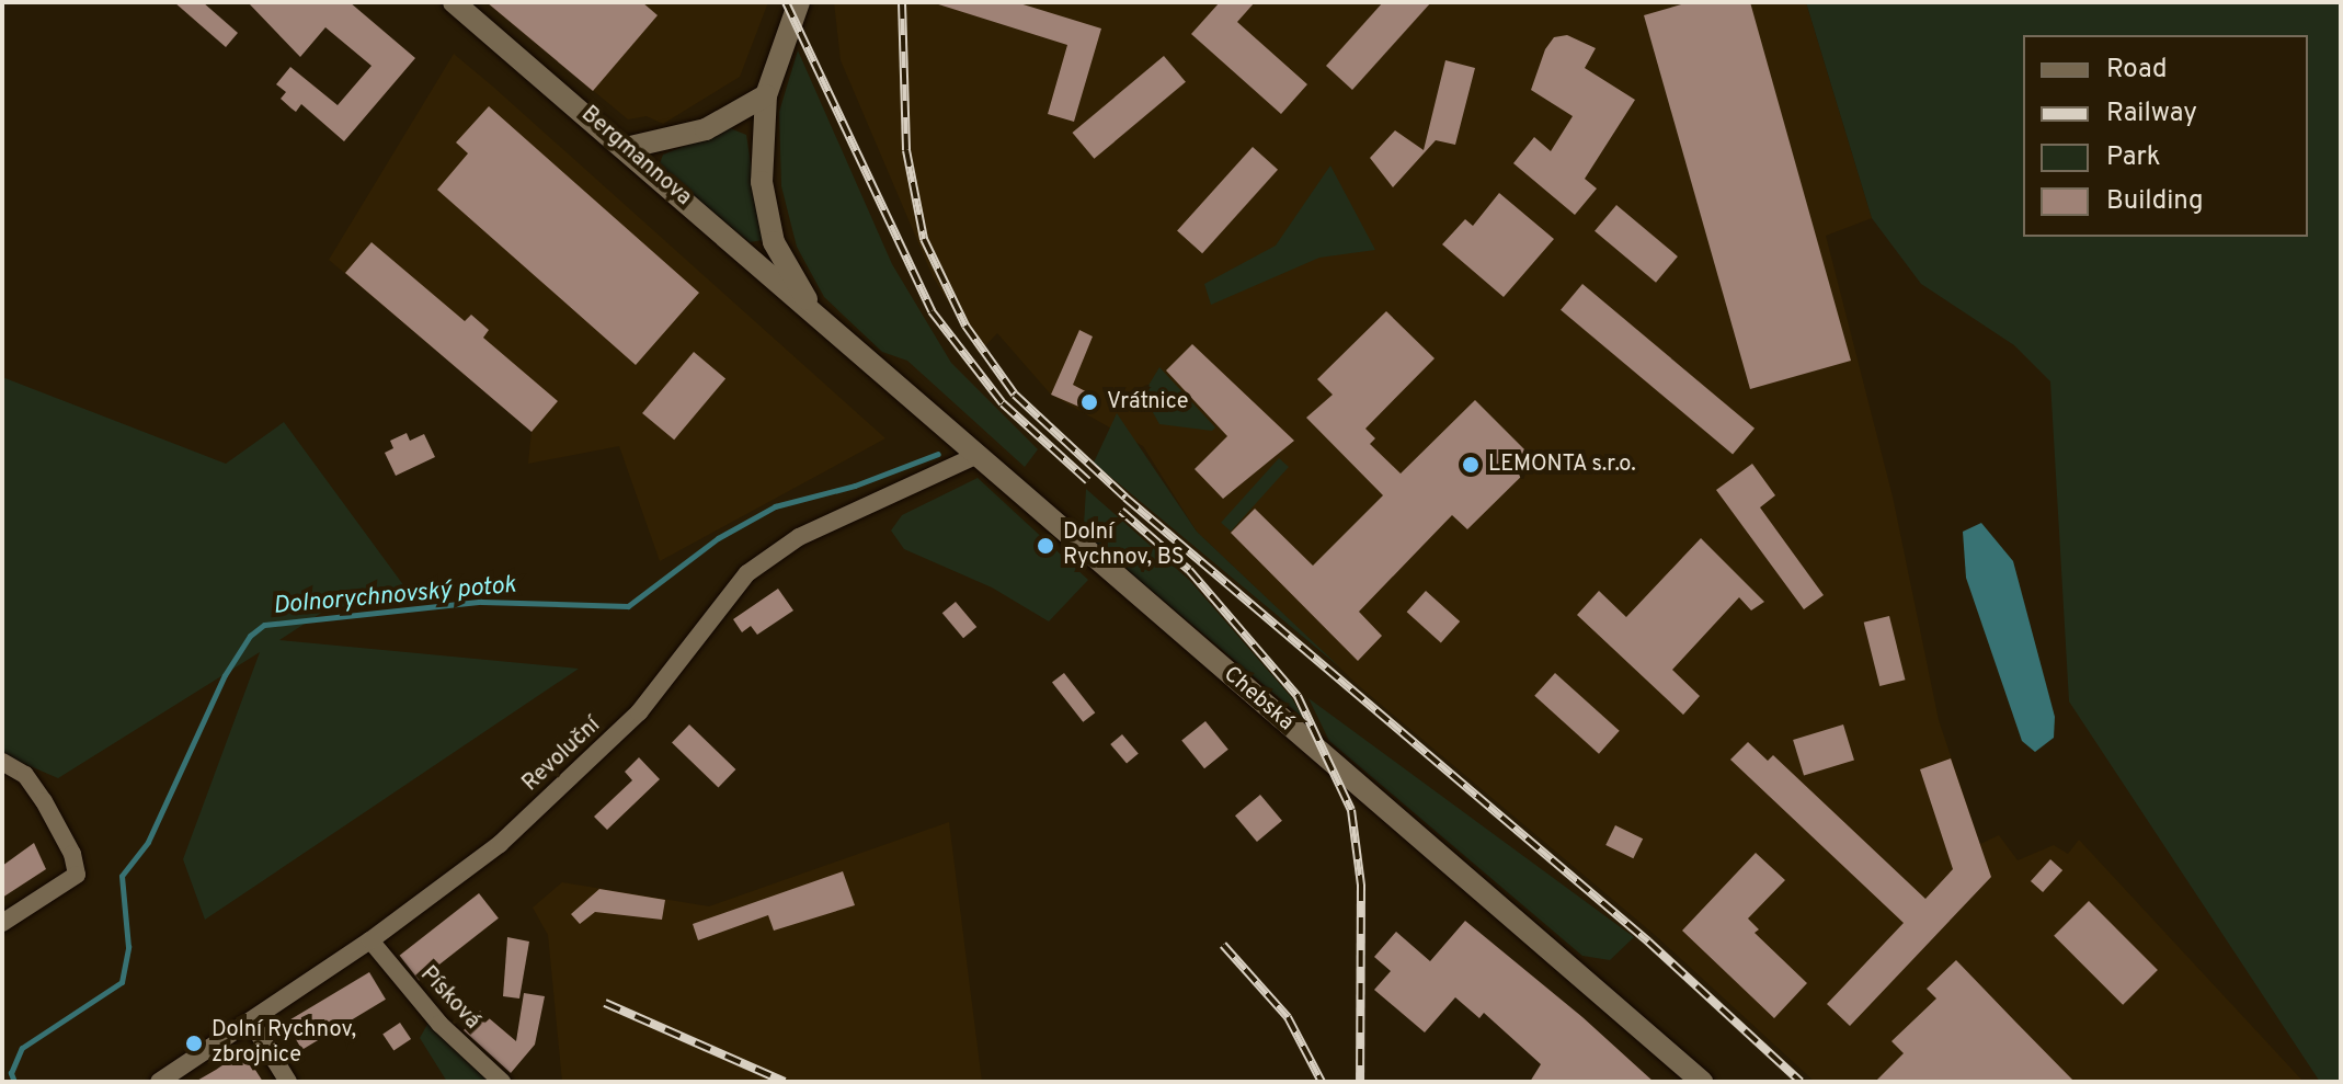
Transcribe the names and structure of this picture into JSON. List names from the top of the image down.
{
  "streets": {
    "street": [
      "Bergmannova",
      "Chebská",
      "Revoluční",
      "Písková"
    ]
  },
  "crossings": [
    ["Bergmannova", "Chebská"],
    ["Chebská", "Revoluční"],
    ["Revoluční", "Písková"]
  ],
  "water": ["Dolnorychnovský potok"],
  "places": [
    "Vrátnice",
    "LEMONTA s.r.o.",
    "Dolní Rychnov, BS",
    "Dolní Rychnov, zbrojnice"
  ],
  "legend": [
    "Road",
    "Railway",
    "Park",
    "Building"
  ]
}
